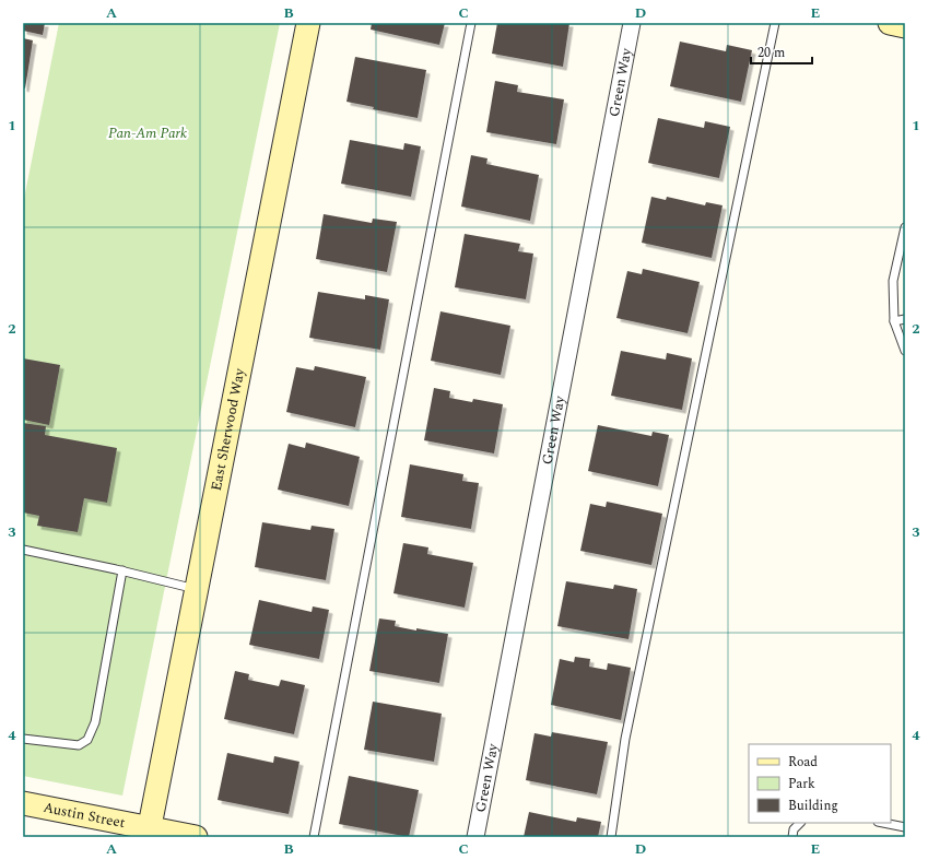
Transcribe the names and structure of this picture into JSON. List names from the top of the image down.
{
  "streets": {
    "street": ["Green Way", "East Sherwood Way", "Austin Street"]
  },
  "crossings": [
    ["East Sherwood Way", "Austin Street"]
  ],
  "parks": ["Pan-Am Park"],
  "legend": ["Road", "Park", "Building"],
  "scale_bar": "20 m",
  "grid": {
    "columns": [
      "A",
      "B",
      "C",
      "D",
      "E"
    ],
    "rows": [
      "1",
      "2",
      "3",
      "4"
    ]
  }
}
